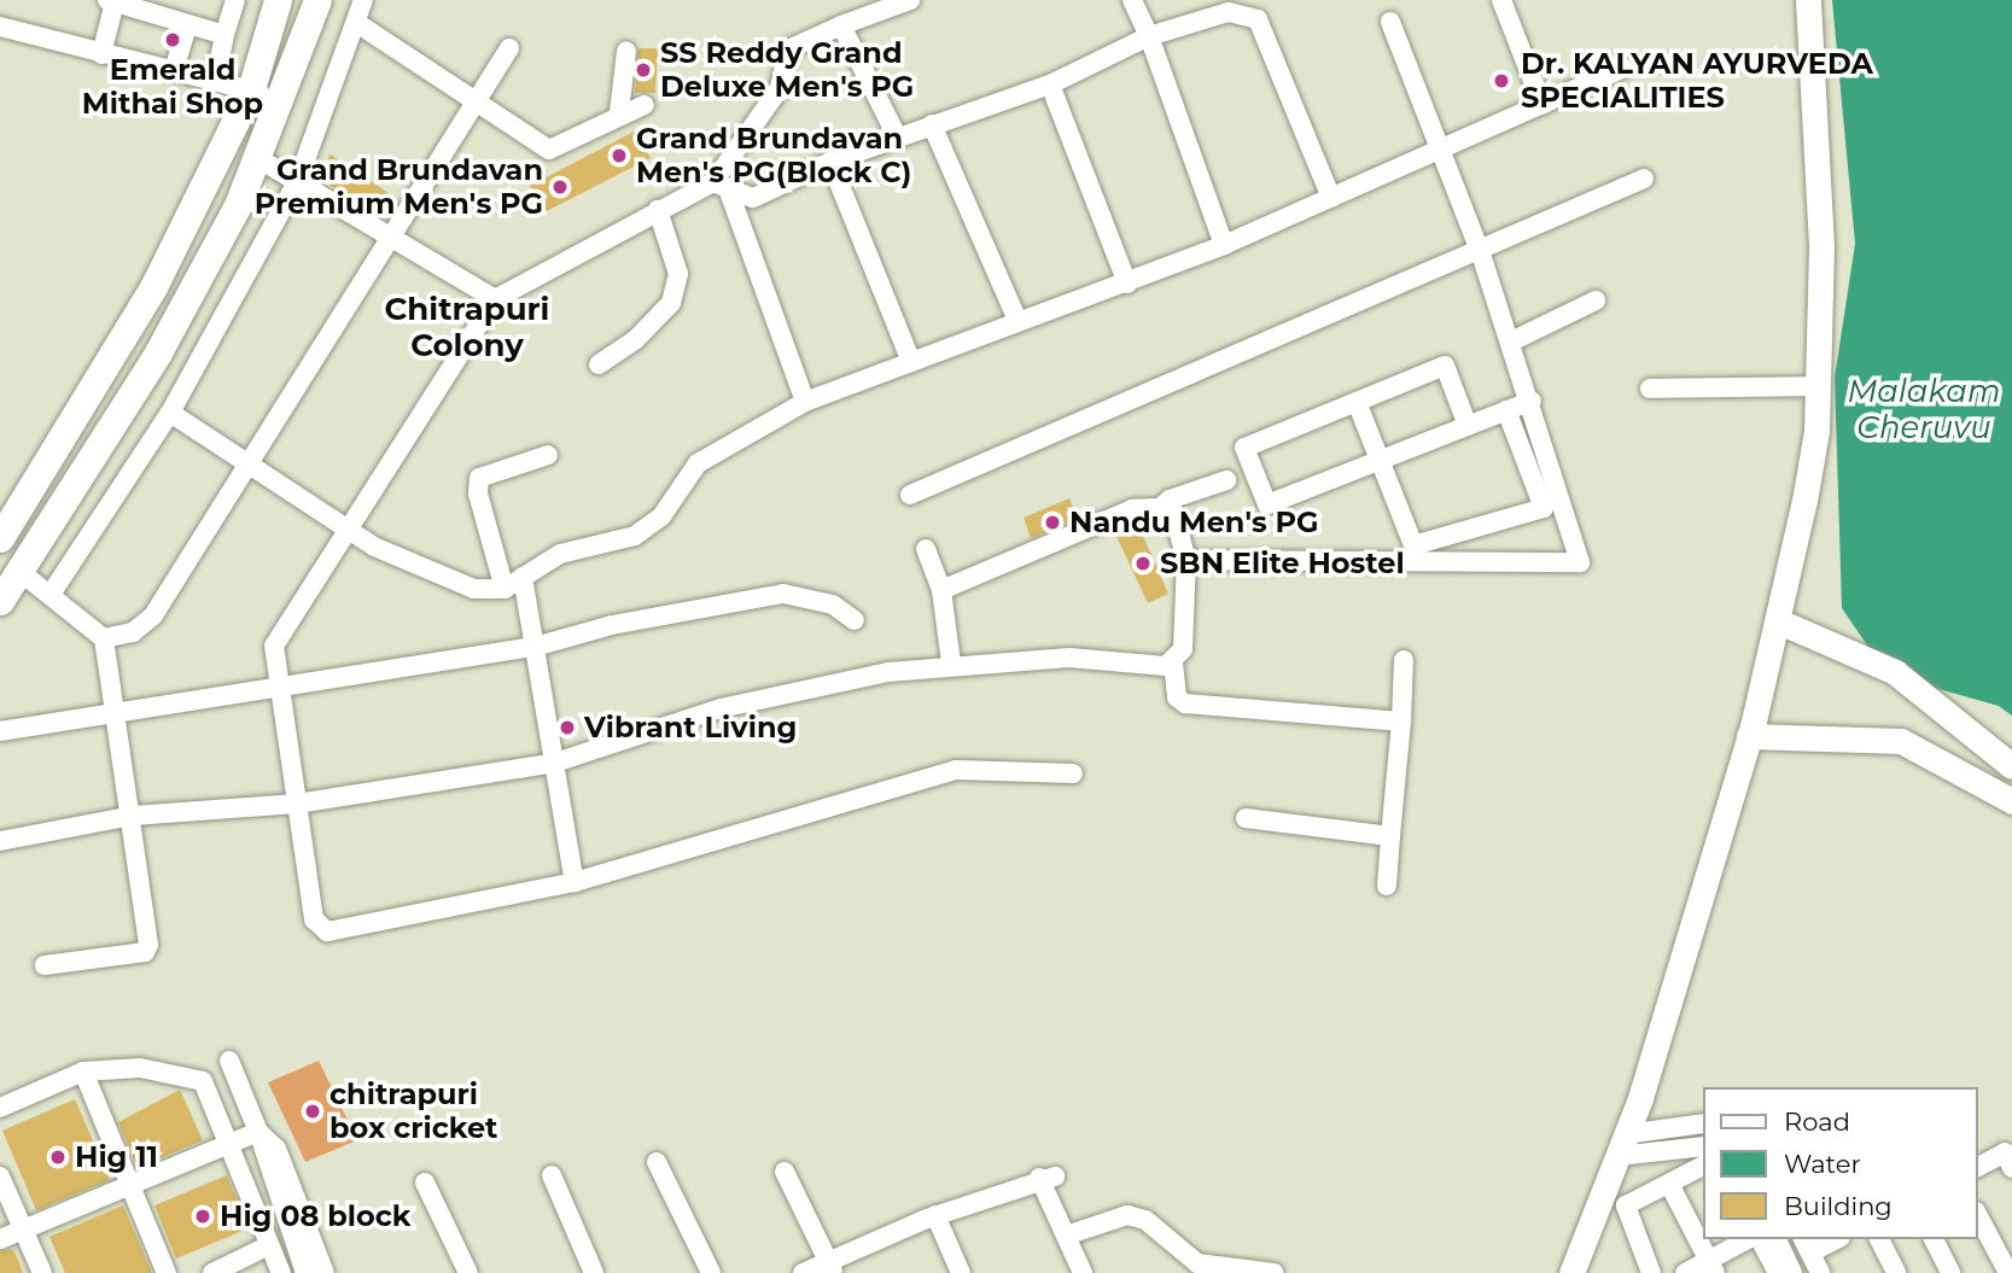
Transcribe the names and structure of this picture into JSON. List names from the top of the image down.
{
  "districts": ["Chitrapuri Colony"],
  "water": ["Malakam Cheruvu"],
  "places": [
    "Emerald Mithai Shop",
    "SS Reddy Grand Deluxe Men's PG",
    "Dr. KALYAN AYURVEDA SPECIALITIES",
    "Grand Brundavan Men's PG(Block C)",
    "Grand Brundavan Premium Men's PG",
    "Nandu Men's PG",
    "SBN Elite Hostel",
    "Vibrant Living",
    "chitrapuri box cricket",
    "Hig 11",
    "Hig 08 block"
  ],
  "legend": ["Road", "Water", "Building"]
}
